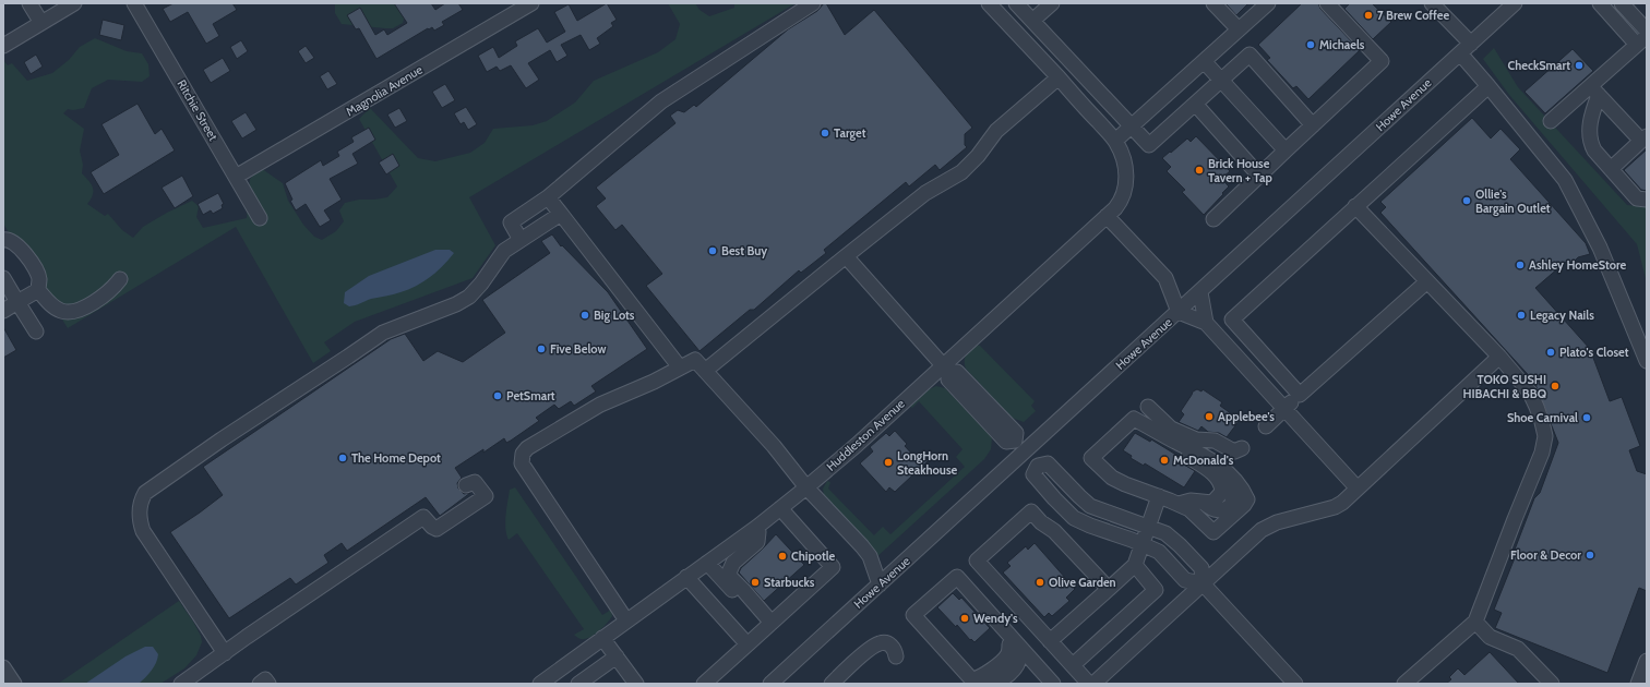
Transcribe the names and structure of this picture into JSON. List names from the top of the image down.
{
  "streets": {
    "street": [
      "Magnolia Avenue",
      "Howe Avenue",
      "Ritchie Street",
      "Huddleston Avenue"
    ]
  },
  "crossings": [
    ["Magnolia Avenue", "Ritchie Street"]
  ],
  "places": [
    "7 Brew Coffee",
    "Michaels",
    "CheckSmart",
    "Target",
    "Brick House Tavern + Tap",
    "Ollie's Bargain Outlet",
    "Best Buy",
    "Ashley HomeStore",
    "Big Lots",
    "Legacy Nails",
    "Five Below",
    "Plato's Closet",
    "TOKO SUSHI HIBACHI & BBQ",
    "PetSmart",
    "Applebee's",
    "Shoe Carnival",
    "The Home Depot",
    "McDonald's",
    "LongHorn Steakhouse",
    "Floor & Decor",
    "Chipotle",
    "Starbucks",
    "Olive Garden",
    "Wendy's"
  ]
}
